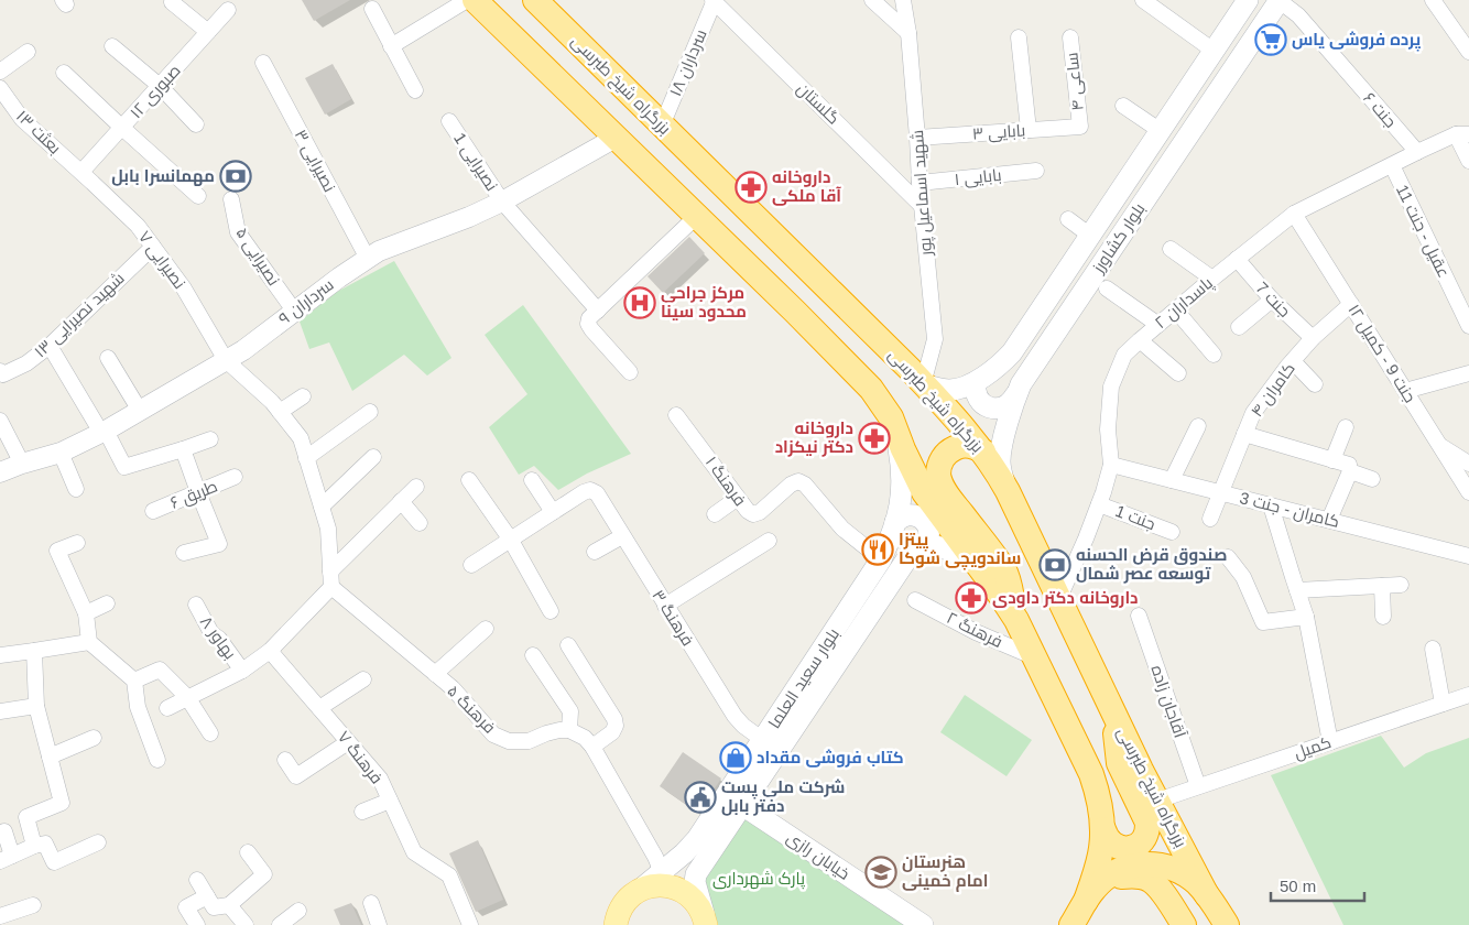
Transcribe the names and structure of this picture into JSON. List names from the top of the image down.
{
  "streets": {
    "highway": ["بزرگراه شیخ طبرسی"],
    "main road": ["بلوار کشاورز", "بلوار سعید العلما", "خیابان رازی"],
    "street": [
      "سرداران ۱۸",
      "ساعی ۴",
      "صبوری ۱۲",
      "گلستان",
      "جنت ۶",
      "بعثت ۱۳",
      "بابایی ۳",
      "نصیرایی ۳",
      "نصیرایی 1",
      "بابایی ۱",
      "شهید اسماعیل پور",
      "عقیل - جنت 11",
      "نصیرایی ۵",
      "نصیرایی ۷",
      "جنت 7",
      "سرداران ۹",
      "پاسداران ۲",
      "شهید نصیرایی ۱۳",
      "جنت 9 - کمیل ۱۲",
      "کامران ۴",
      "فرهنگ ۱",
      "طریق ۶",
      "کامران - جنت 3",
      "جنت 1",
      "فرهنگ ۳",
      "فرهنگ ۲",
      "بهاور ۸",
      "آقاجان زاده",
      "فرهنگ ۵",
      "کمیل",
      "فرهنگ ۷"
    ]
  },
  "crossings": [
    ["سرداران ۱۸", "بزرگراه شیخ طبرسی"],
    ["سرداران ۱۸", "گلستان"],
    ["ساعی ۴", "بابایی ۳"],
    ["بزرگراه شیخ طبرسی", "شهید اسماعیل پور"],
    ["بزرگراه شیخ طبرسی", "بلوار کشاورز"],
    ["بزرگراه شیخ طبرسی", "پاسداران ۲"],
    ["بزرگراه شیخ طبرسی", "کمیل"],
    ["صبوری ۱۲", "بعثت ۱۳"],
    ["صبوری ۱۲", "نصیرایی ۷"],
    ["گلستان", "شهید اسماعیل پور"],
    ["جنت ۶", "بلوار کشاورز"],
    ["جنت ۶", "پاسداران ۲"],
    ["بعثت ۱۳", "نصیرایی ۷"],
    ["بابایی ۳", "شهید اسماعیل پور"],
    ["نصیرایی ۳", "سرداران ۹"],
    ["نصیرایی 1", "سرداران ۹"],
    ["بابایی ۱", "شهید اسماعیل پور"],
    ["شهید اسماعیل پور", "بلوار کشاورز"],
    ["عقیل - جنت 11", "پاسداران ۲"],
    ["نصیرایی ۵", "سرداران ۹"],
    ["نصیرایی ۷", "سرداران ۹"],
    ["نصیرایی ۷", "شهید نصیرایی ۱۳"],
    ["نصیرایی ۷", "فرهنگ ۵"],
    ["جنت 7", "پاسداران ۲"],
    ["جنت 7", "کامران ۴"],
    ["پاسداران ۲", "جنت 9 - کمیل ۱۲"],
    ["پاسداران ۲", "کامران - جنت 3"],
    ["پاسداران ۲", "جنت 1"],
    ["جنت 9 - کمیل ۱۲", "کامران ۴"],
    ["کامران ۴", "کامران - جنت 3"],
    ["فرهنگ ۱", "بلوار سعید العلما"],
    ["فرهنگ ۳", "بلوار سعید العلما"],
    ["بلوار سعید العلما", "خیابان رازی"],
    ["آقاجان زاده", "کمیل"]
  ],
  "parks": ["پارک شهرداری"],
  "places": {
    "supermarket": ["پرده فروشی یاس"],
    "bank": ["مهمانسرا بابل", "صندوق قرض الحسنه توسعه عصر شمال"],
    "pharmacy": ["داروخانه آقا ملکی", "داروخانه دکتر نیکزاد", "داروخانه دکتر داودی"],
    "hospital": ["مرکز جراحی محدود سینا"],
    "restaurant": ["پیتزا ساندویچی شوکا"],
    "shop": ["کتاب فروشی مقداد"],
    "public building": ["شرکت ملی پست دفتر بابل"],
    "school or university": ["هنرستان امام خمینی"]
  },
  "scale_bar": "50 m"
}
